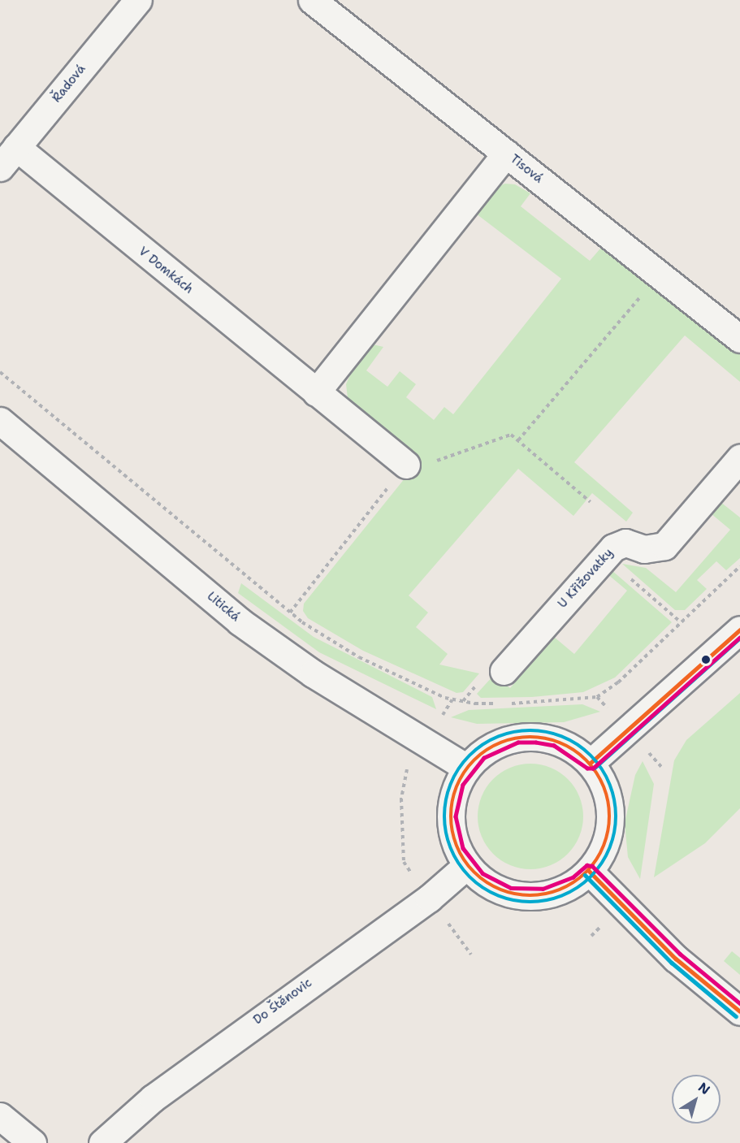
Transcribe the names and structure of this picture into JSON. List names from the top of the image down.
{
  "streets": {
    "street": [
      "Řadová",
      "Tisová",
      "V Domkách",
      "U Křižovatky",
      "Litická",
      "Do Štěnovic"
    ]
  },
  "crossings": [
    ["Řadová", "V Domkách"],
    ["Litická", "Do Štěnovic"]
  ],
  "north": "top right"
}
